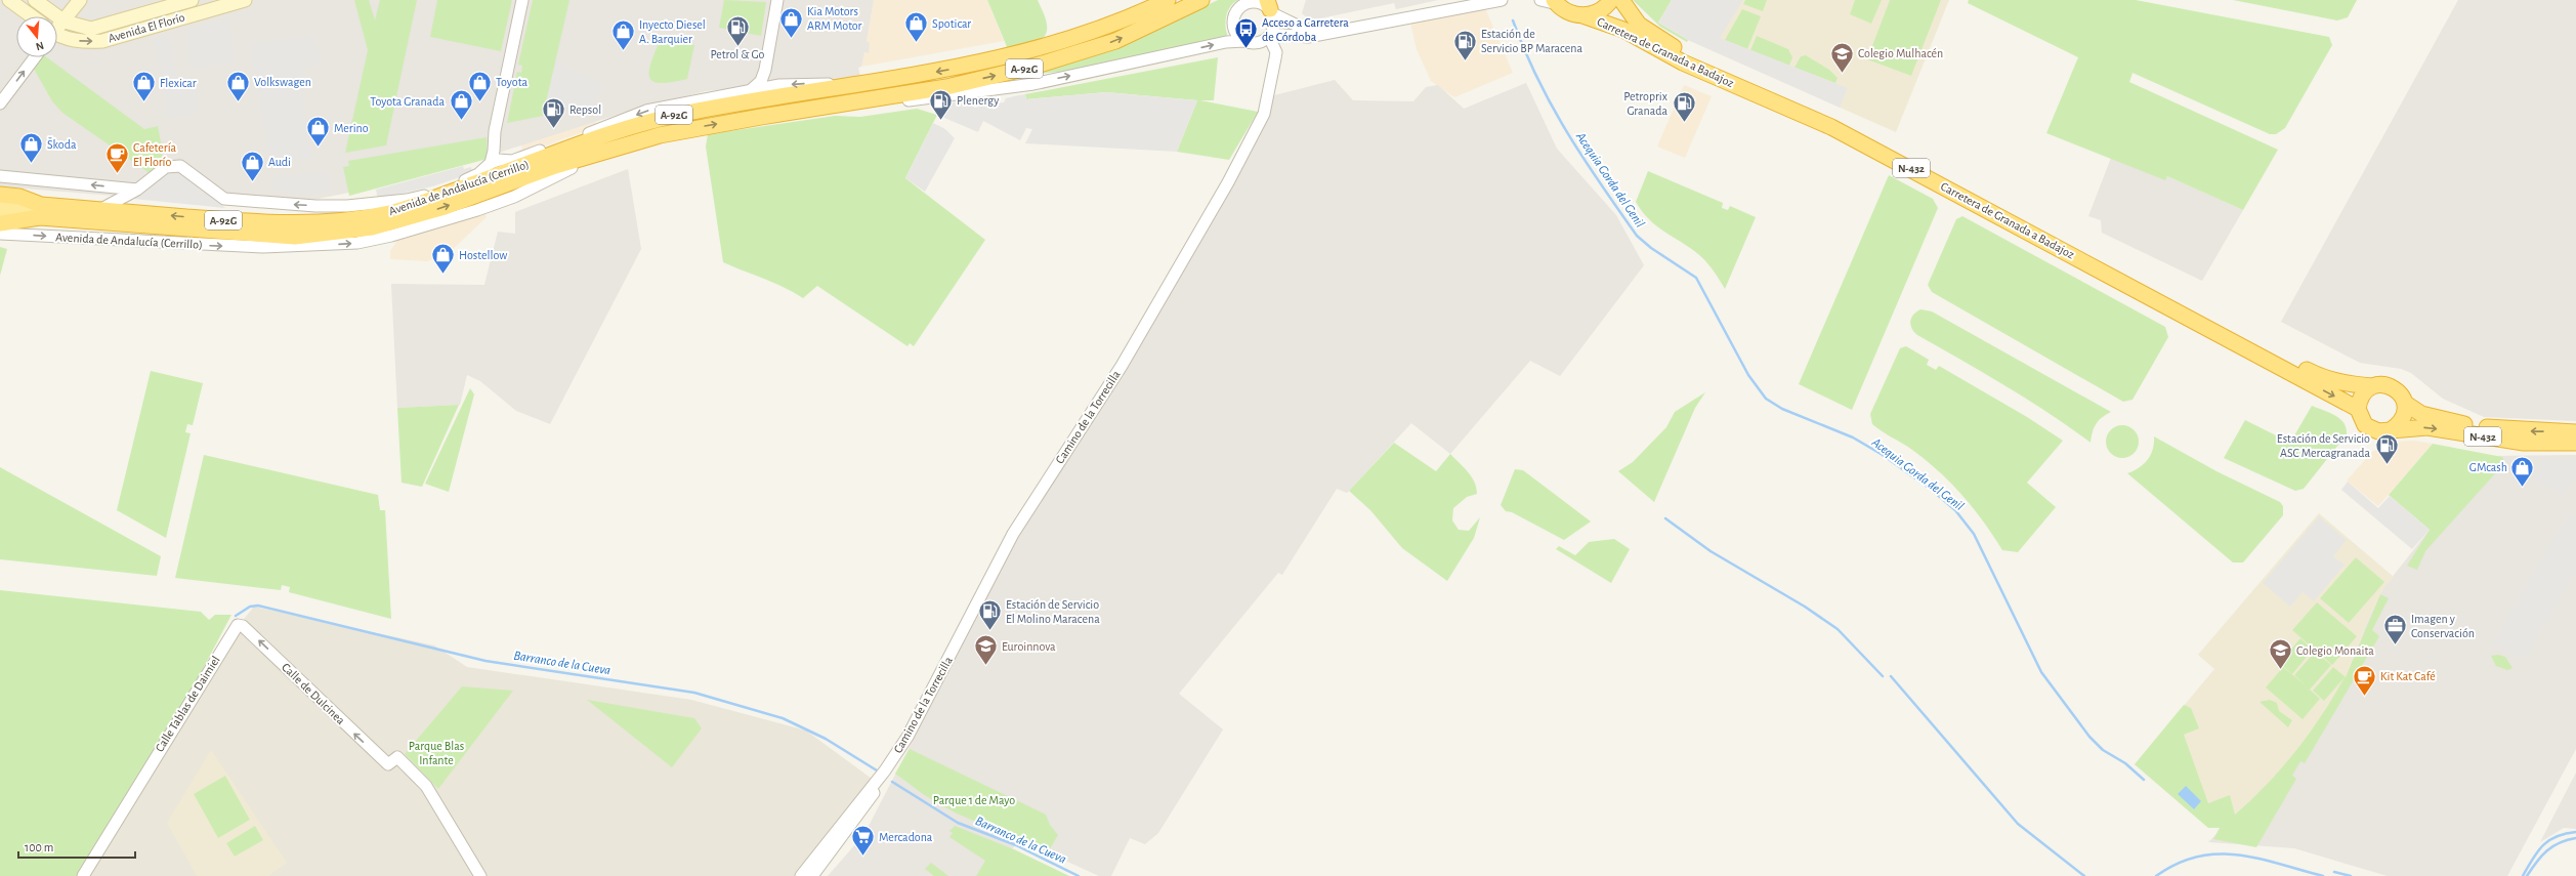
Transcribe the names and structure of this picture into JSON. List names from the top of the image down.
{
  "streets": {
    "highway": [
      "Carretera de Granada a Badajoz",
      "A-92G",
      "N-432",
      "Avenida de Andalucía (Cerrillo)"
    ],
    "main road": ["Avenida El Florío"],
    "street": ["Camino de la Torrecilla", "Calle de Dulcinea", "Calle Tablas de Daimiel"]
  },
  "crossings": [
    ["Carretera de Granada a Badajoz", "N-432"],
    ["A-92G", "Avenida de Andalucía (Cerrillo)"],
    ["Calle de Dulcinea", "Calle Tablas de Daimiel"]
  ],
  "one_way": ["Calle de Dulcinea"],
  "water": ["Acequia Gorda del Genil", "Barranco de la Cueva"],
  "parks": ["Parque Blas Infante", "Parque 1 de Mayo"],
  "places": {
    "shop": [
      "Kia Motors ARM Motor",
      "Spoticar",
      "Inyecto Diesel A. Barquier",
      "Volkswagen",
      "Toyota",
      "Flexicar",
      "Toyota Granada",
      "Merino",
      "Škoda",
      "Audi",
      "Hostellow",
      "GMcash"
    ],
    "fuel station": [
      "Petrol & Go",
      "Estación de Servicio BP Maracena",
      "Plenergy",
      "Petroprix Granada",
      "Repsol",
      "Estación de Servicio ASC Mercagranada",
      "Estación de Servicio El Molino Maracena"
    ],
    "bus stop": ["Acceso a Carretera de Córdoba"],
    "school or university": ["Colegio Mulhacén", "Euroinnova", "Colegio Monaita"],
    "cafe": ["Cafetería El Florío", "Kit Kat Café"],
    "office": ["Imagen y Conservación"],
    "supermarket": ["Mercadona"]
  },
  "scale_bar": "100 m",
  "north": "bottom"
}
